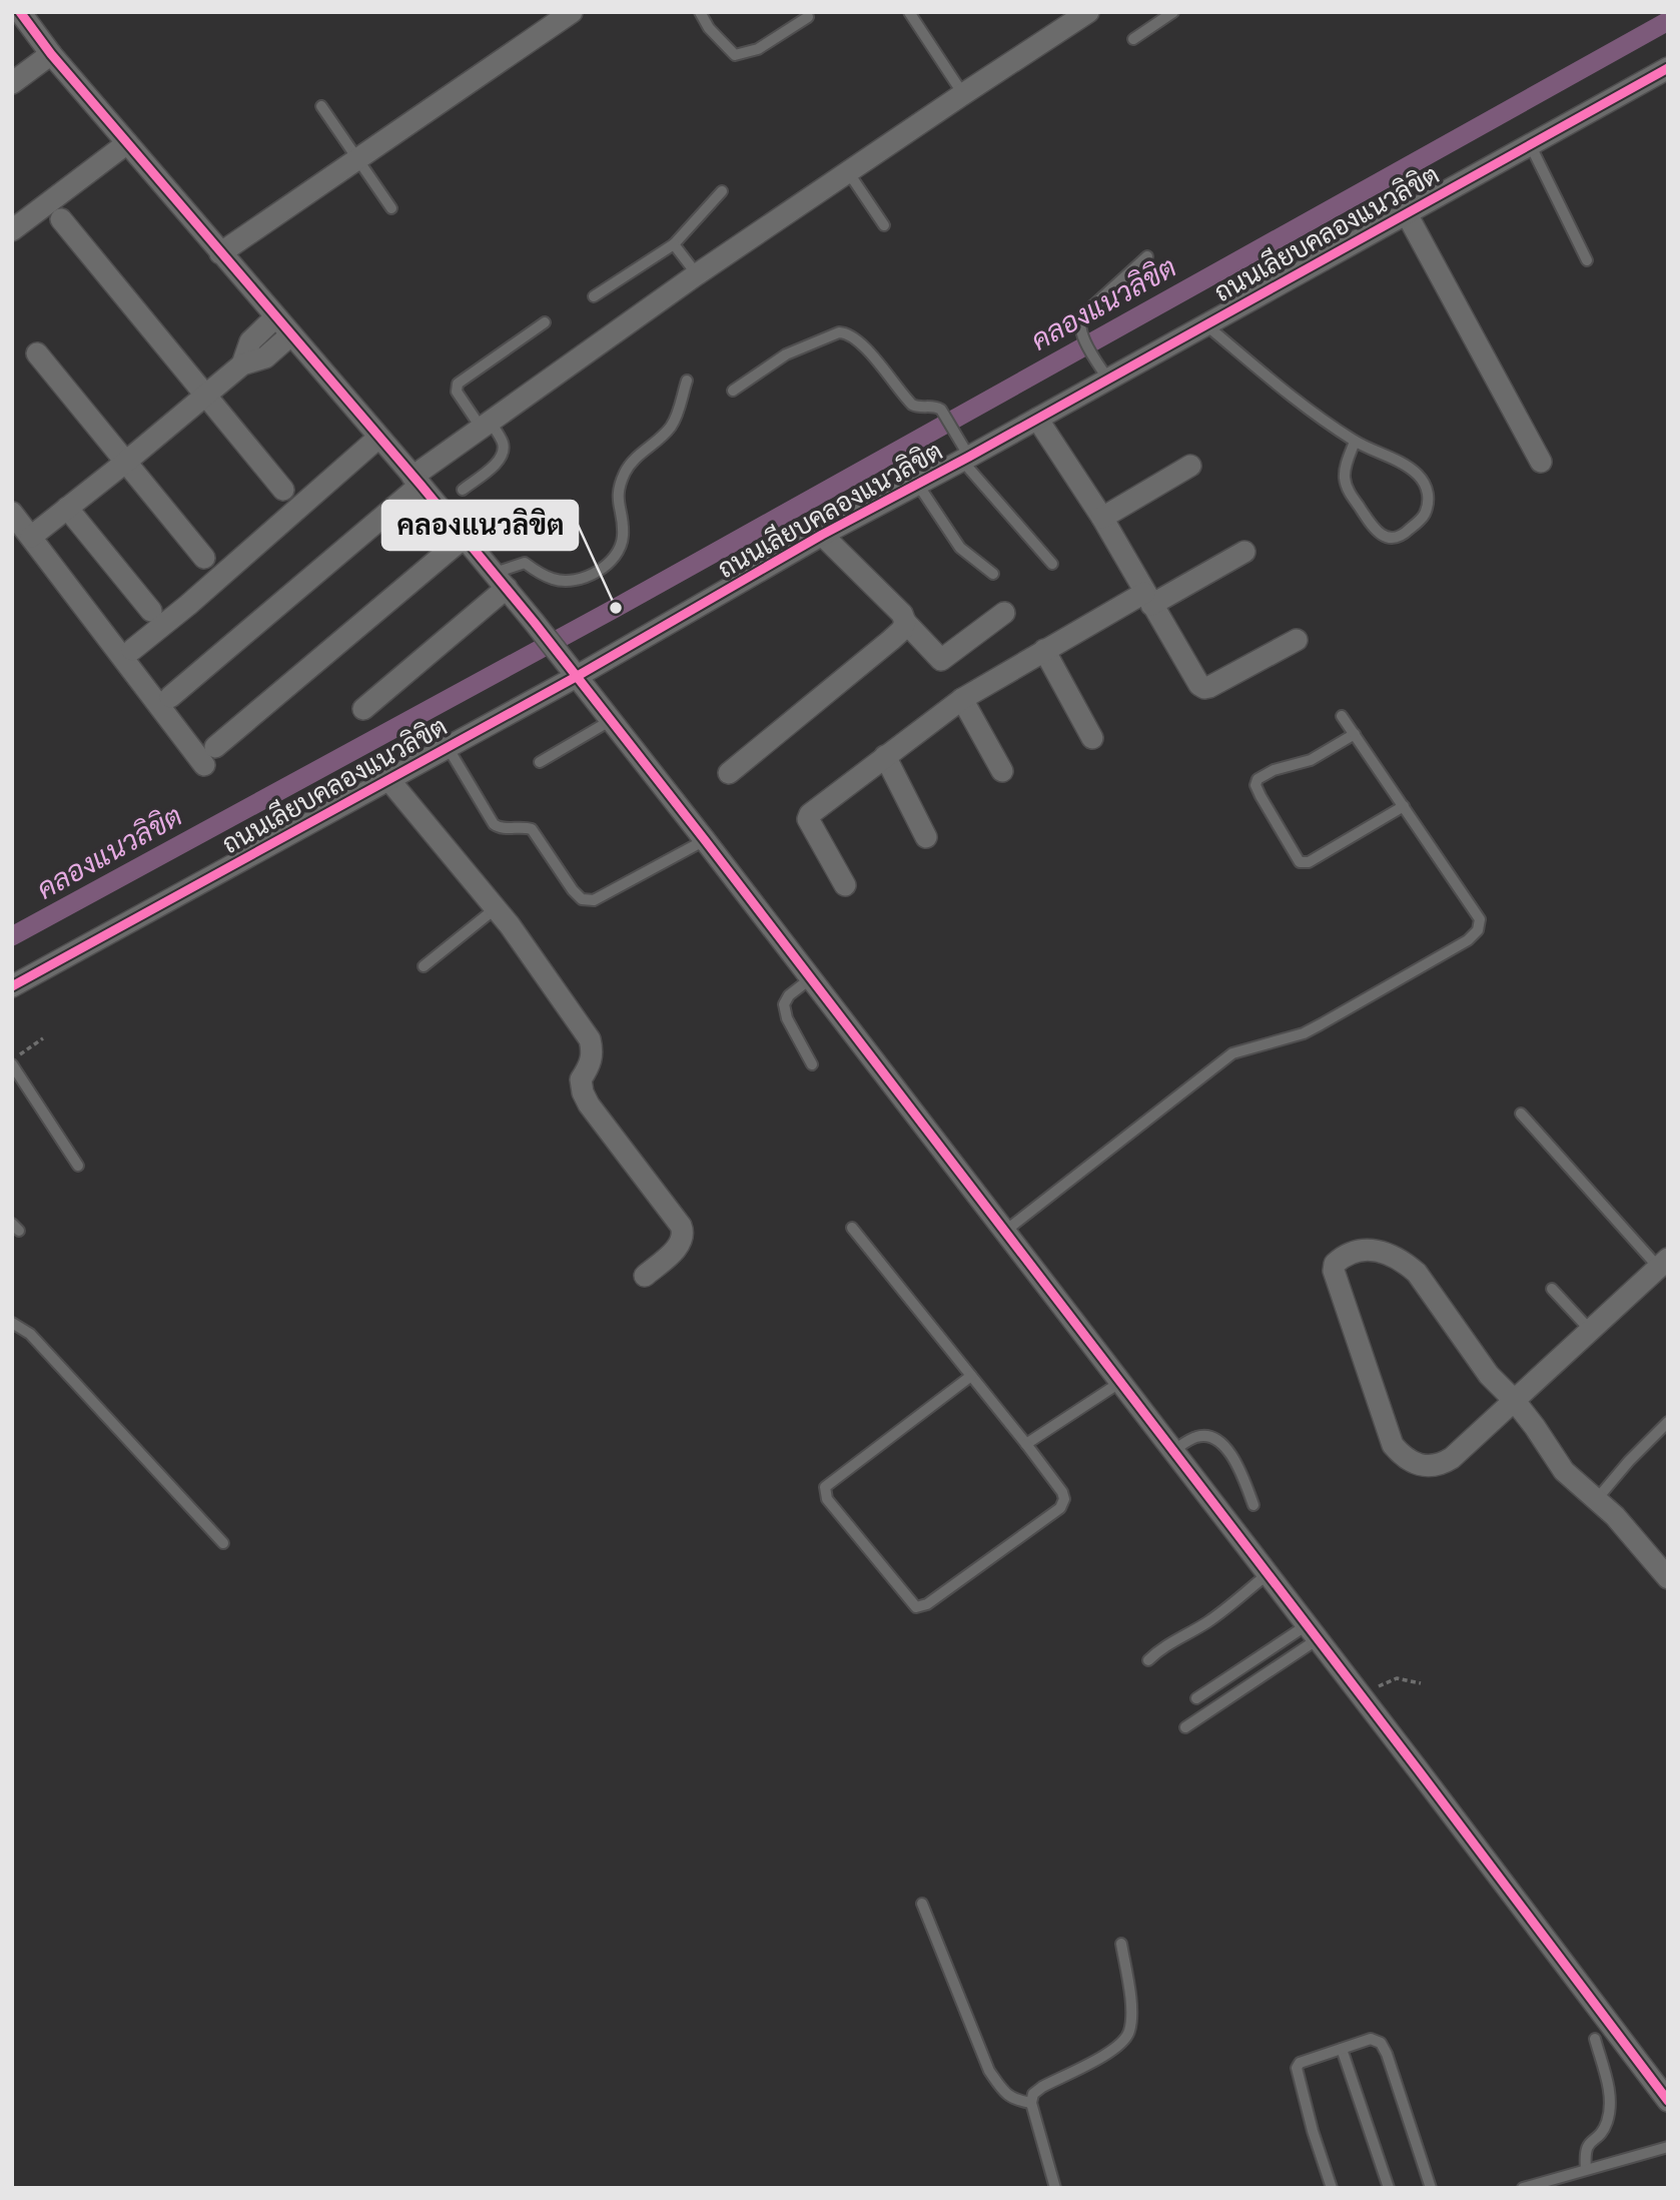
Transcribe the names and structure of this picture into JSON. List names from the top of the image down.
{
  "streets": {
    "street": ["ถนนเลียบคลองแนวลิขิต"]
  },
  "water": ["คลองแนวลิขิต"],
  "places": ["คลองแนวลิขิต"]
}
